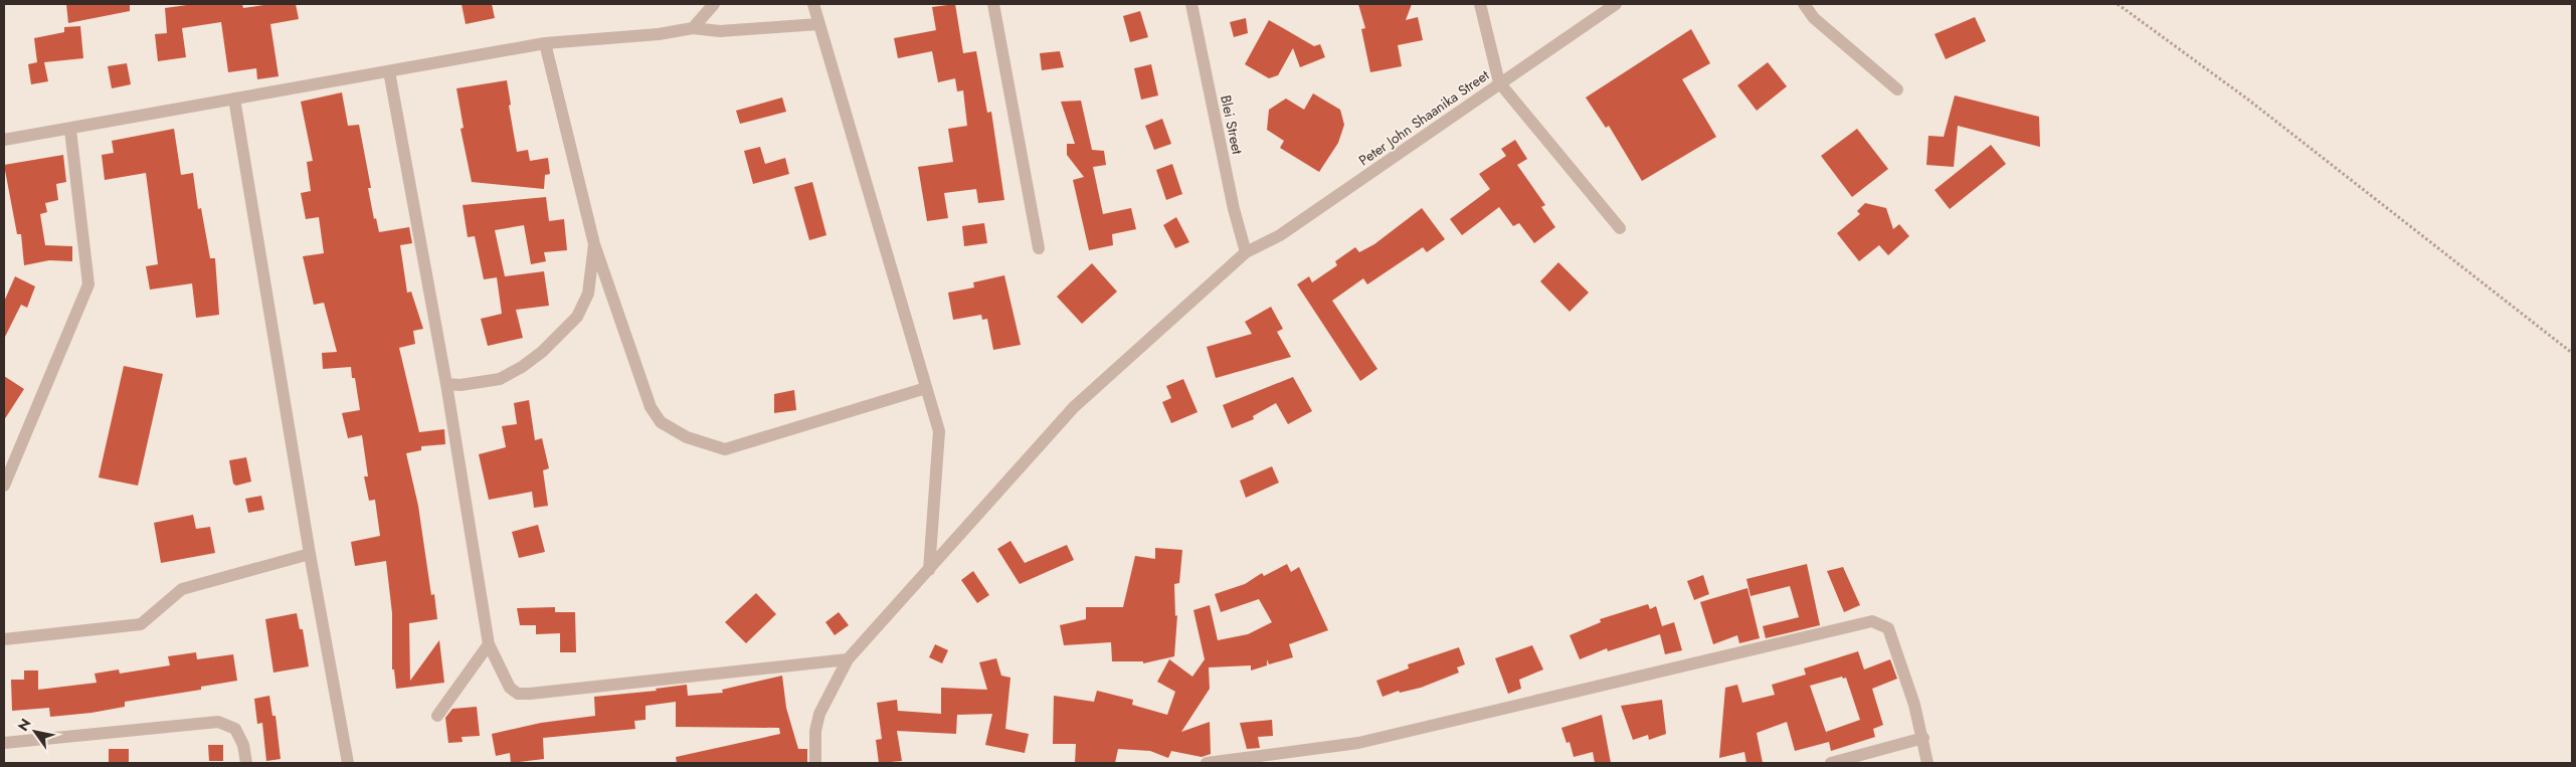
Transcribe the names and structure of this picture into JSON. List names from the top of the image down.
{
  "streets": {
    "street": ["Peter John Shaanika Street", "Blei Street"]
  },
  "crossings": [
    ["Peter John Shaanika Street", "Blei Street"]
  ],
  "north": "top left"
}
